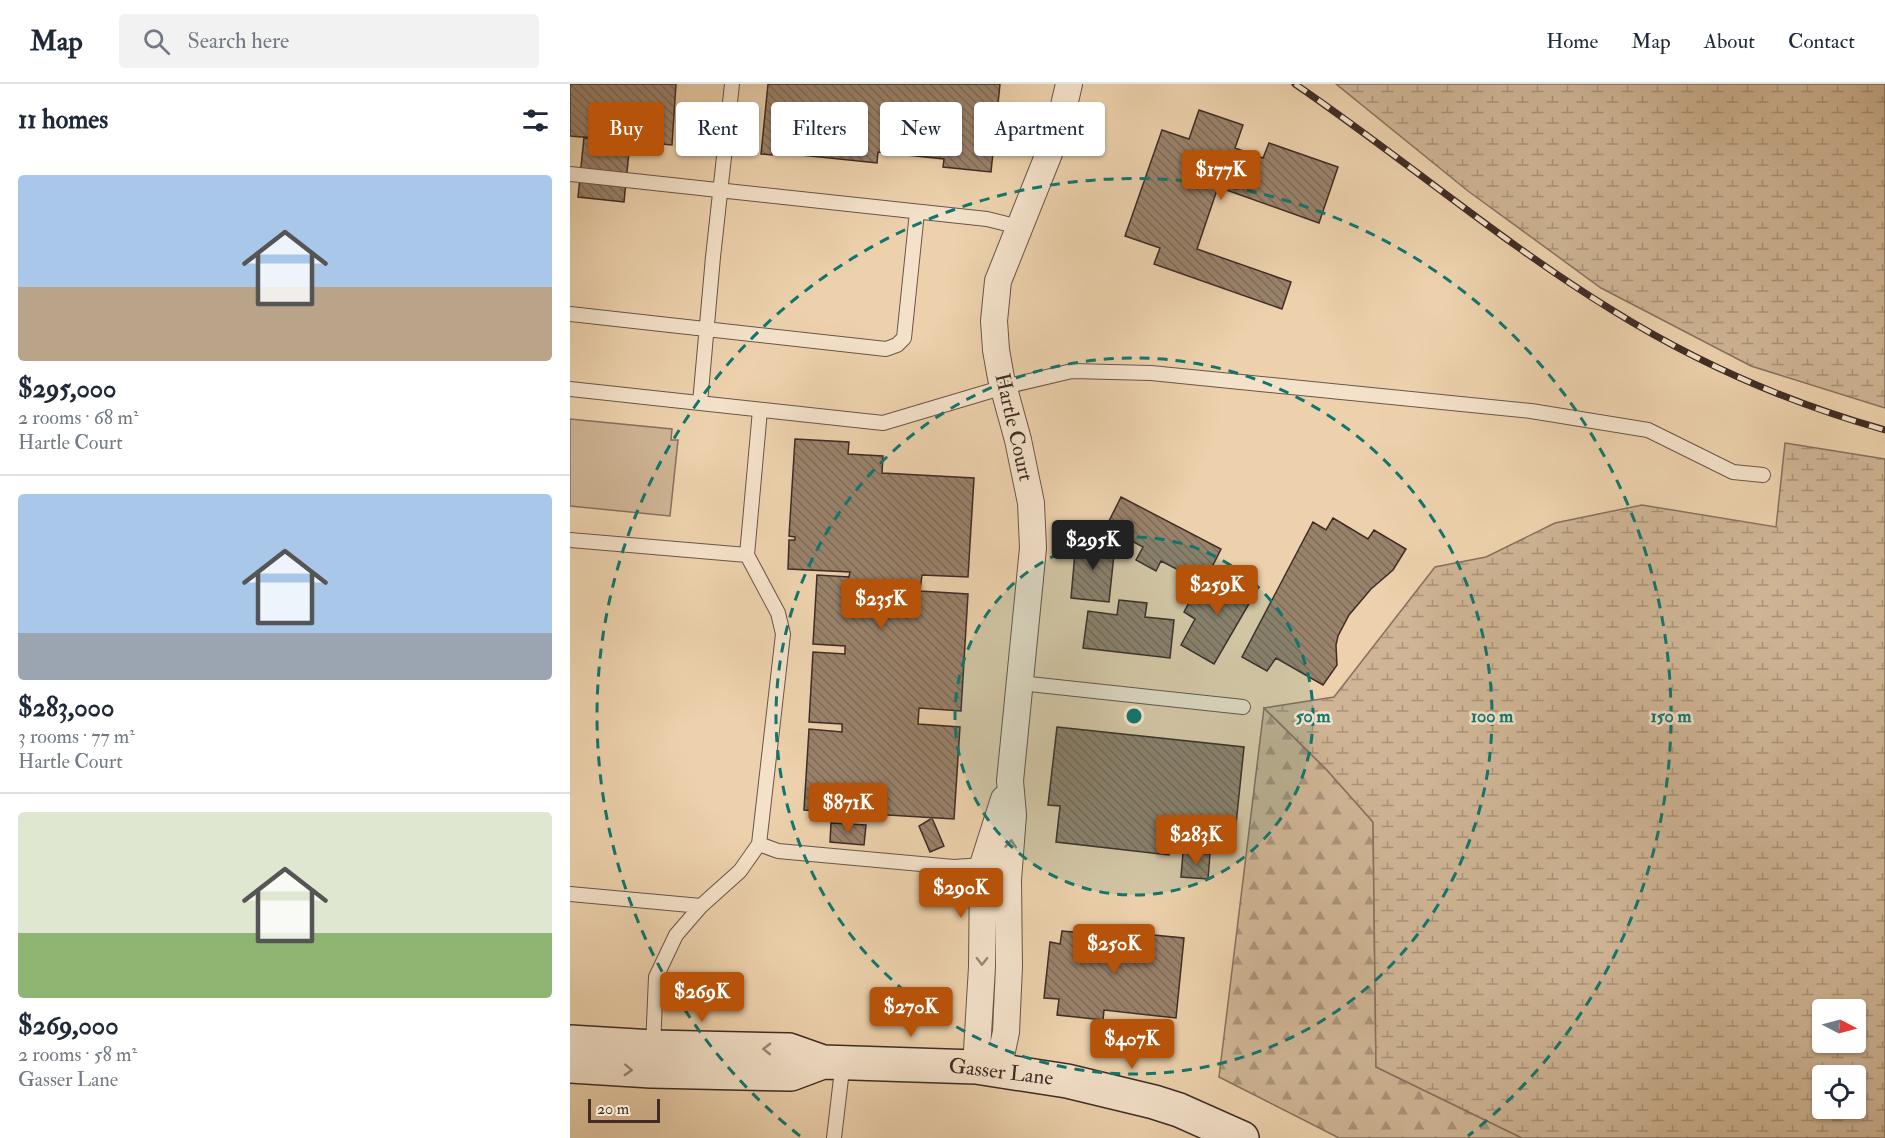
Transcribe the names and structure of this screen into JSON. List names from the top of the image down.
{
  "streets": {
    "street": ["Hartle Court", "Gasser Lane"]
  },
  "crossings": [
    ["Hartle Court", "Gasser Lane"]
  ],
  "scale_bar": "20 m",
  "north": "right",
  "page": {
    "header": "Map",
    "search": "Search here",
    "nav": [
      "Home",
      "Map",
      "About",
      "Contact"
    ],
    "heading": "11 homes",
    "chip": [
      "Buy",
      "Rent",
      "Filters",
      "New",
      "Apartment"
    ],
    "price": [
      "$177K",
      "$295K",
      "$259K",
      "$235K",
      "$871K",
      "$283K",
      "$290K",
      "$250K",
      "$269K",
      "$270K",
      "$407K"
    ],
    "list": [
      {
        "name": "$295,000",
        "note": "2 rooms · 68 m² · Hartle Court"
      },
      {
        "name": "$283,000",
        "note": "3 rooms · 77 m² · Hartle Court"
      },
      {
        "name": "$269,000",
        "note": "2 rooms · 58 m² · Gasser Lane"
      }
    ],
    "scale": "20 m"
  },
  "rings": ["50 m", "100 m", "150 m"]
}
